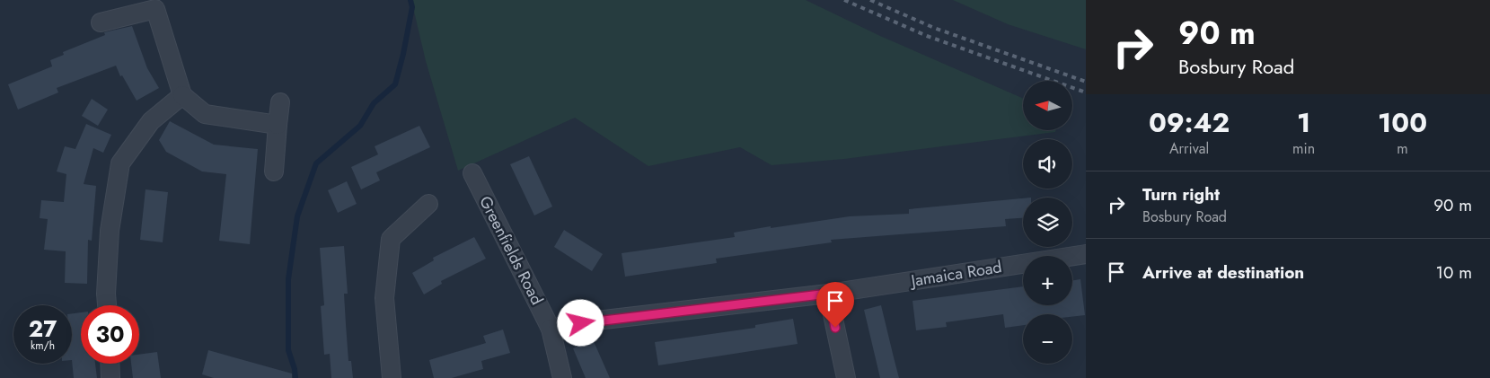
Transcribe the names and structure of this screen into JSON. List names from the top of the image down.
{
  "streets": {
    "street": ["Greenfields Road", "Jamaica Road"]
  },
  "north": "left",
  "page": {
    "turn": ["90 m", "Bosbury Road"],
    "map_buttons": ["+", "−"],
    "eta": [
      "09:42",
      "Arrival",
      "1",
      "min",
      "100",
      "m"
    ],
    "list": [
      {
        "name": "Turn right",
        "note": "Bosbury Road",
        "value": "90 m"
      },
      {
        "name": "Arrive at destination",
        "value": "10 m"
      }
    ],
    "speed": "27 km/h",
    "limit": "30"
  }
}
